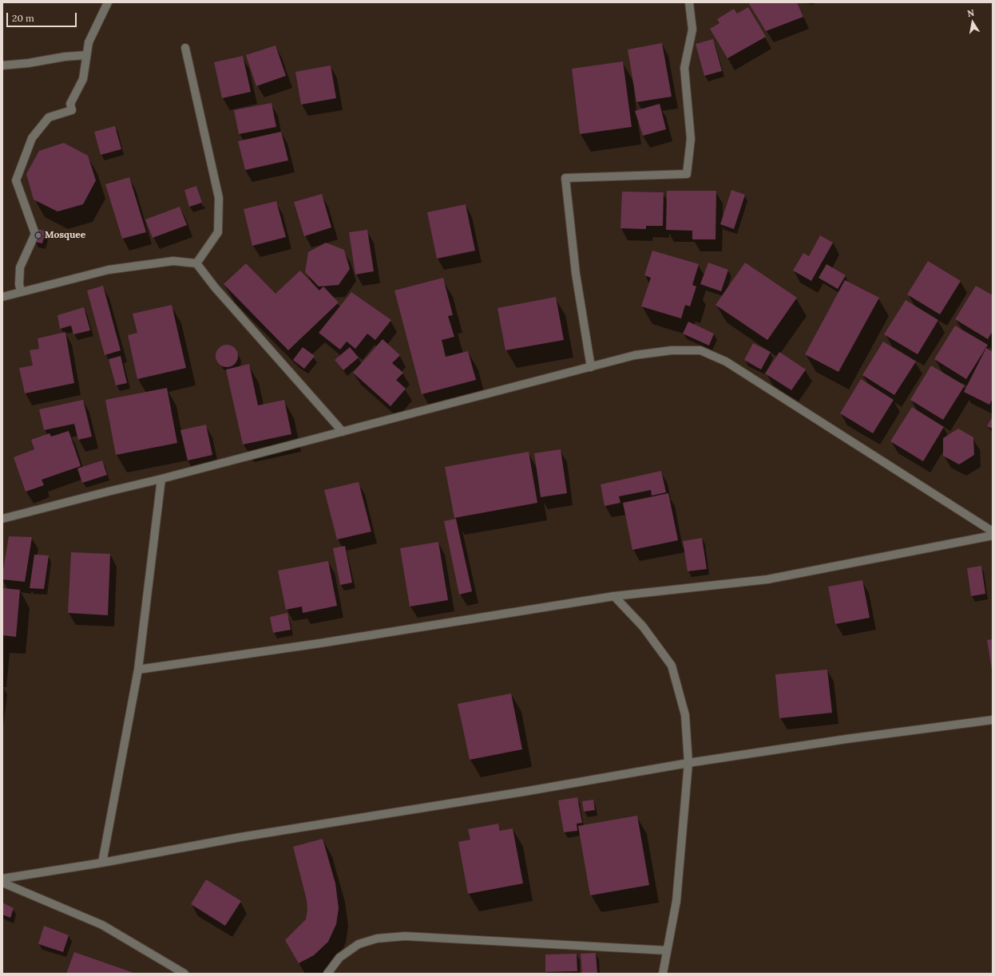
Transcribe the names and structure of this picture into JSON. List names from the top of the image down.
{
  "places": ["Mosquee"],
  "scale_bar": "20 m",
  "north": "top"
}
